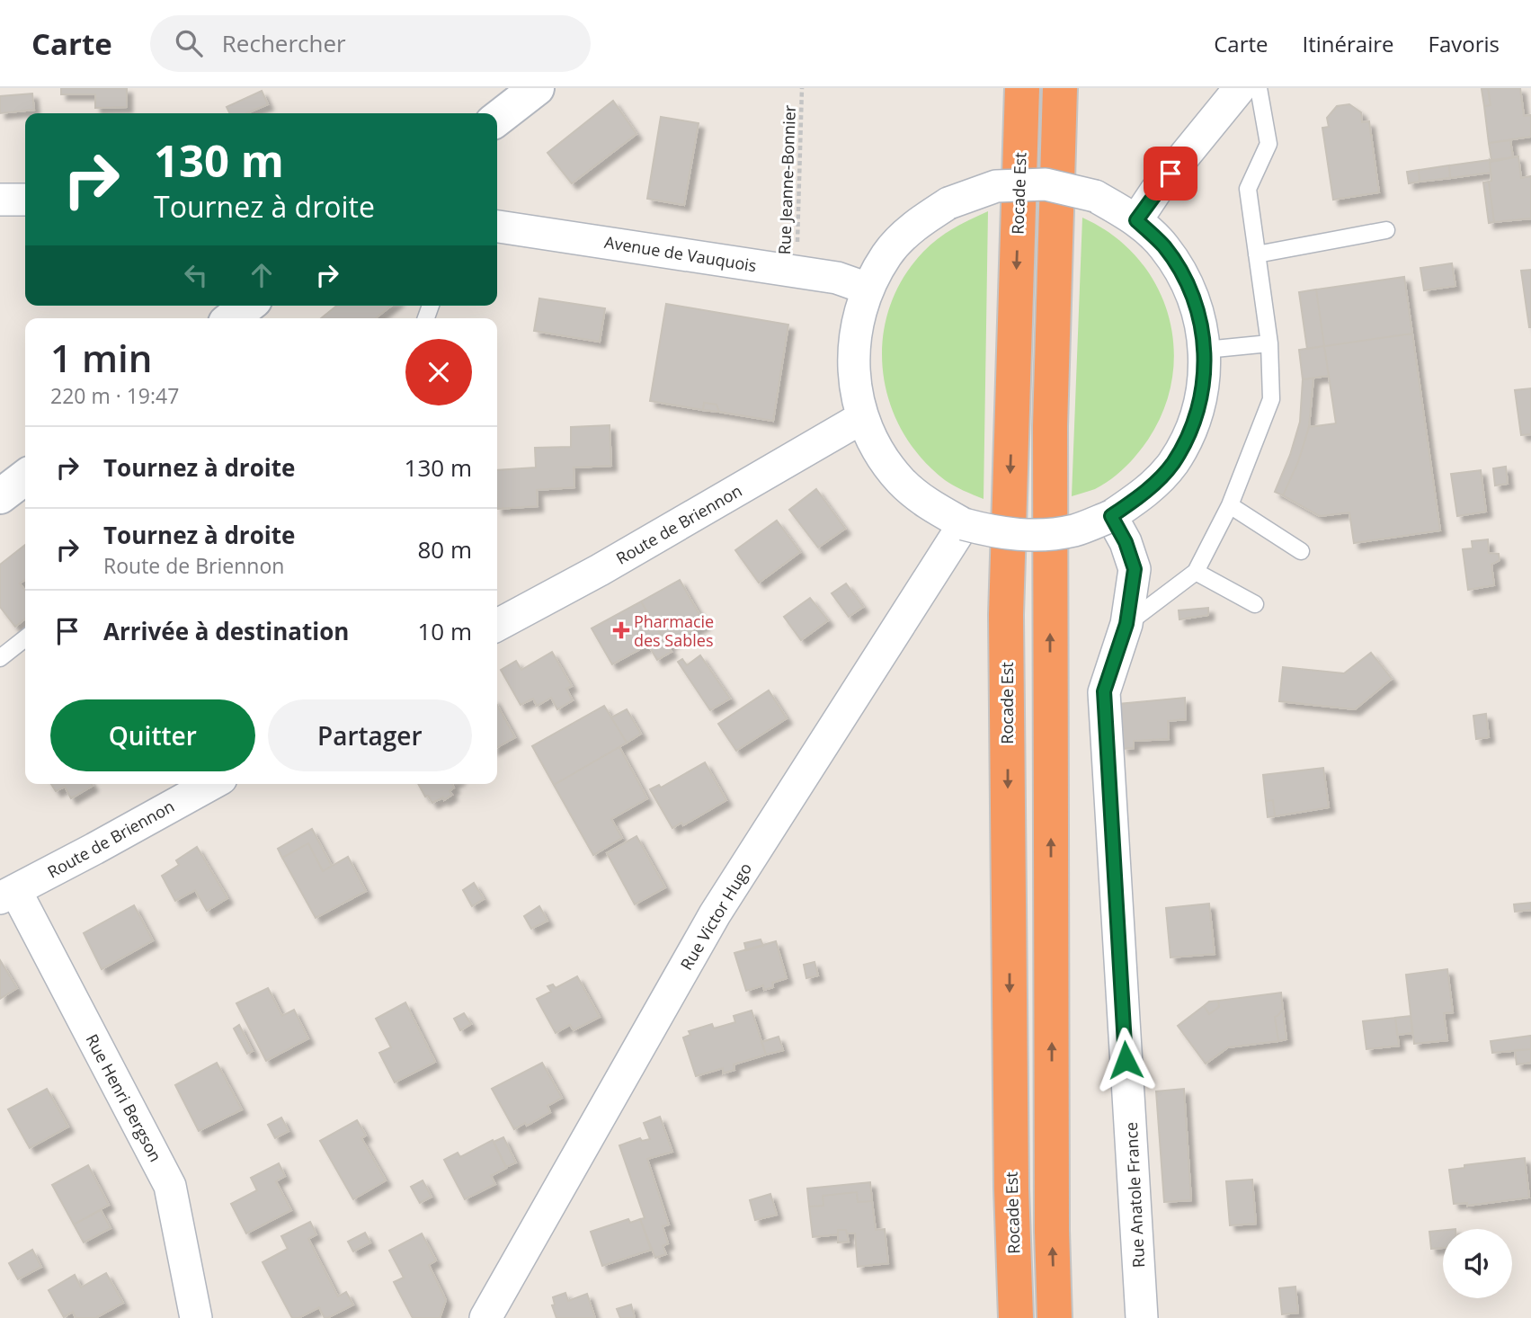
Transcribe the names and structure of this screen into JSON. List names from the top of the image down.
{
  "streets": {
    "highway": ["Rocade Est"],
    "street": [
      "Avenue de Vauquois",
      "Route de Briennon",
      "Rue Victor Hugo",
      "Rue Henri Bergson",
      "Rue Anatole France"
    ],
    "path": ["Rue Jeanne-Bonnier"]
  },
  "crossings": [
    ["Rue Jeanne-Bonnier", "Avenue de Vauquois"],
    ["Route de Briennon", "Rue Henri Bergson"]
  ],
  "places": {
    "health": ["Pharmacie des Sables"]
  },
  "page": {
    "header": "Carte",
    "search": "Rechercher",
    "nav": ["Carte", "Itinéraire", "Favoris"],
    "turn": ["130 m", "Tournez à droite"],
    "heading": ["1 min", "220 m · 19:47"],
    "list": [
      {
        "name": "Tournez à droite",
        "value": "130 m"
      },
      {
        "name": "Tournez à droite",
        "note": "Route de Briennon",
        "value": "80 m"
      },
      {
        "name": "Arrivée à destination",
        "value": "10 m"
      }
    ],
    "buttons": ["Quitter", "Partager"]
  }
}
